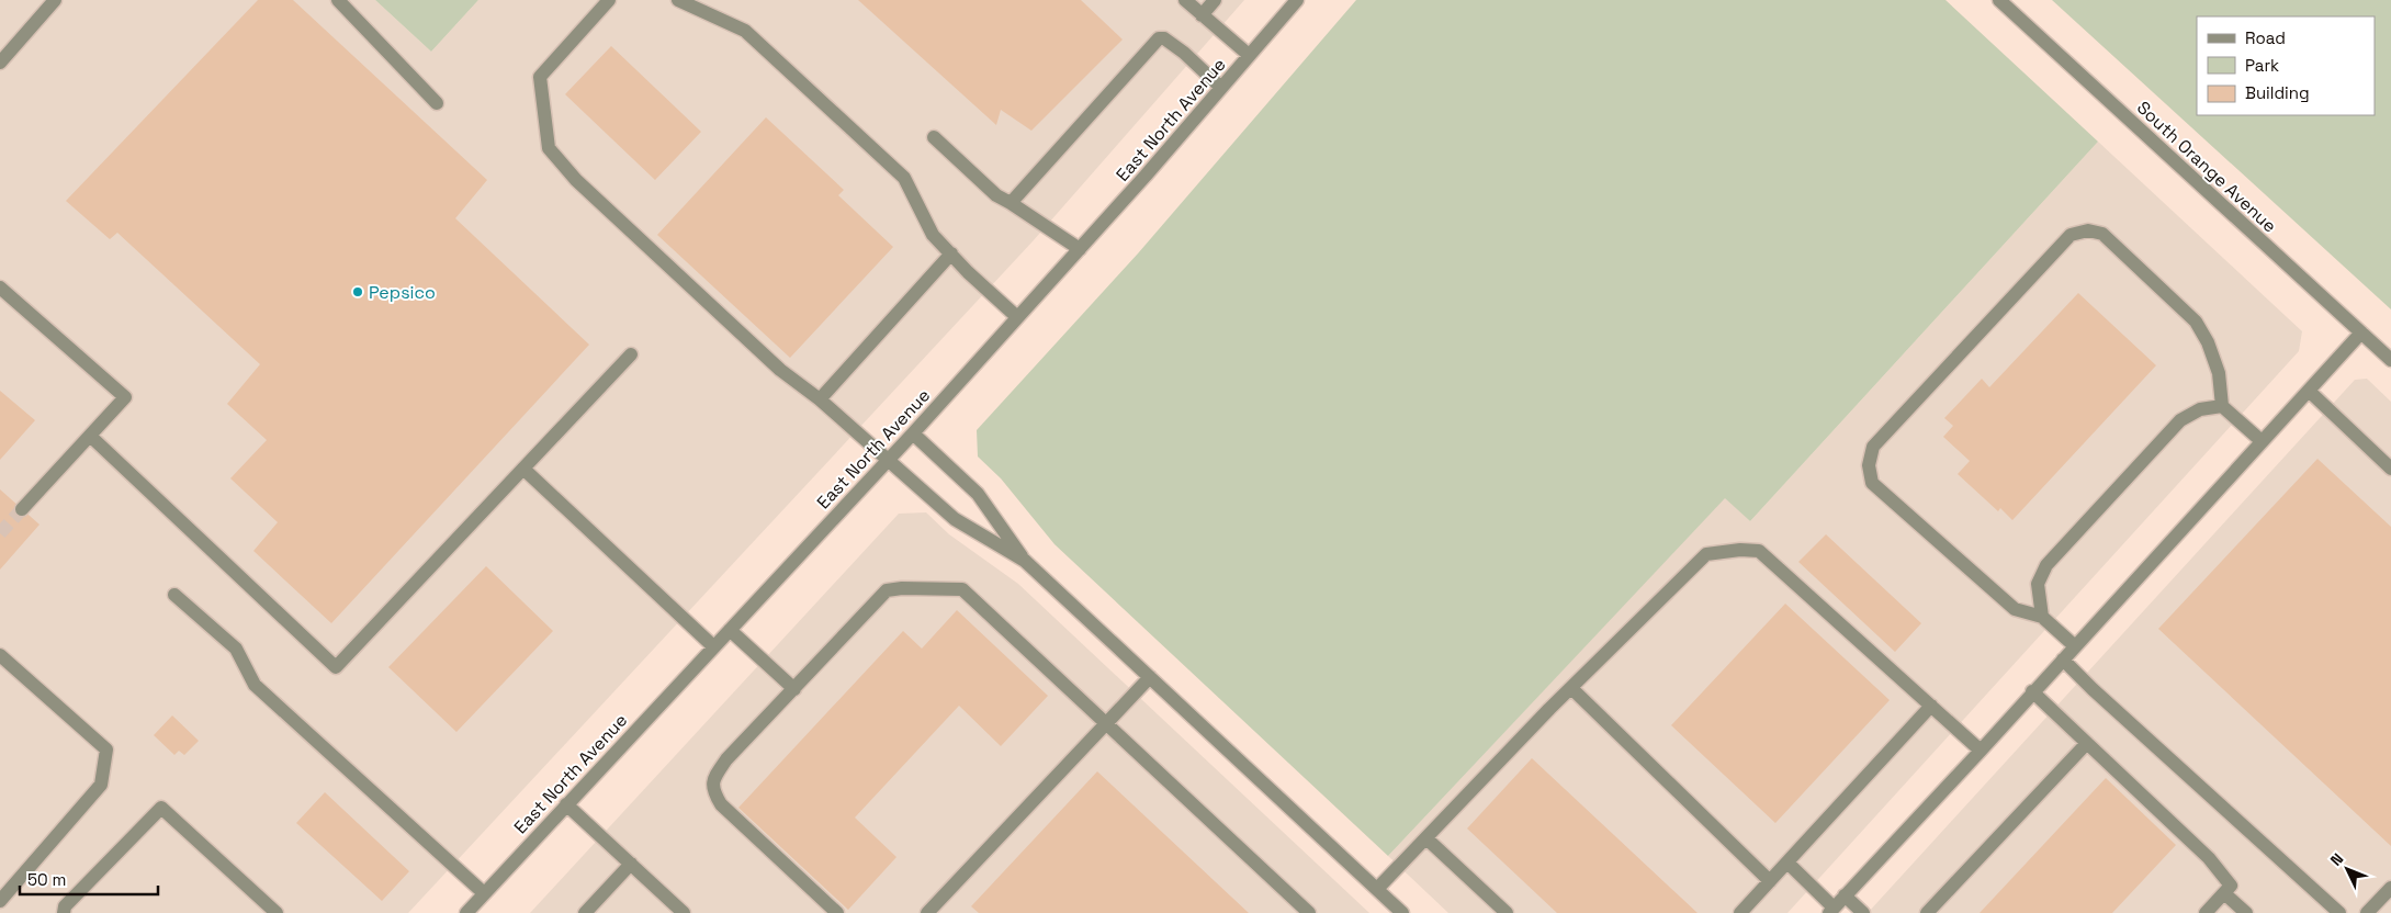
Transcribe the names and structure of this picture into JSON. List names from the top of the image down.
{
  "streets": {
    "street": ["East North Avenue", "South Orange Avenue"]
  },
  "places": ["Pepsico"],
  "legend": ["Road", "Park", "Building"],
  "scale_bar": "50 m",
  "north": "top left"
}
